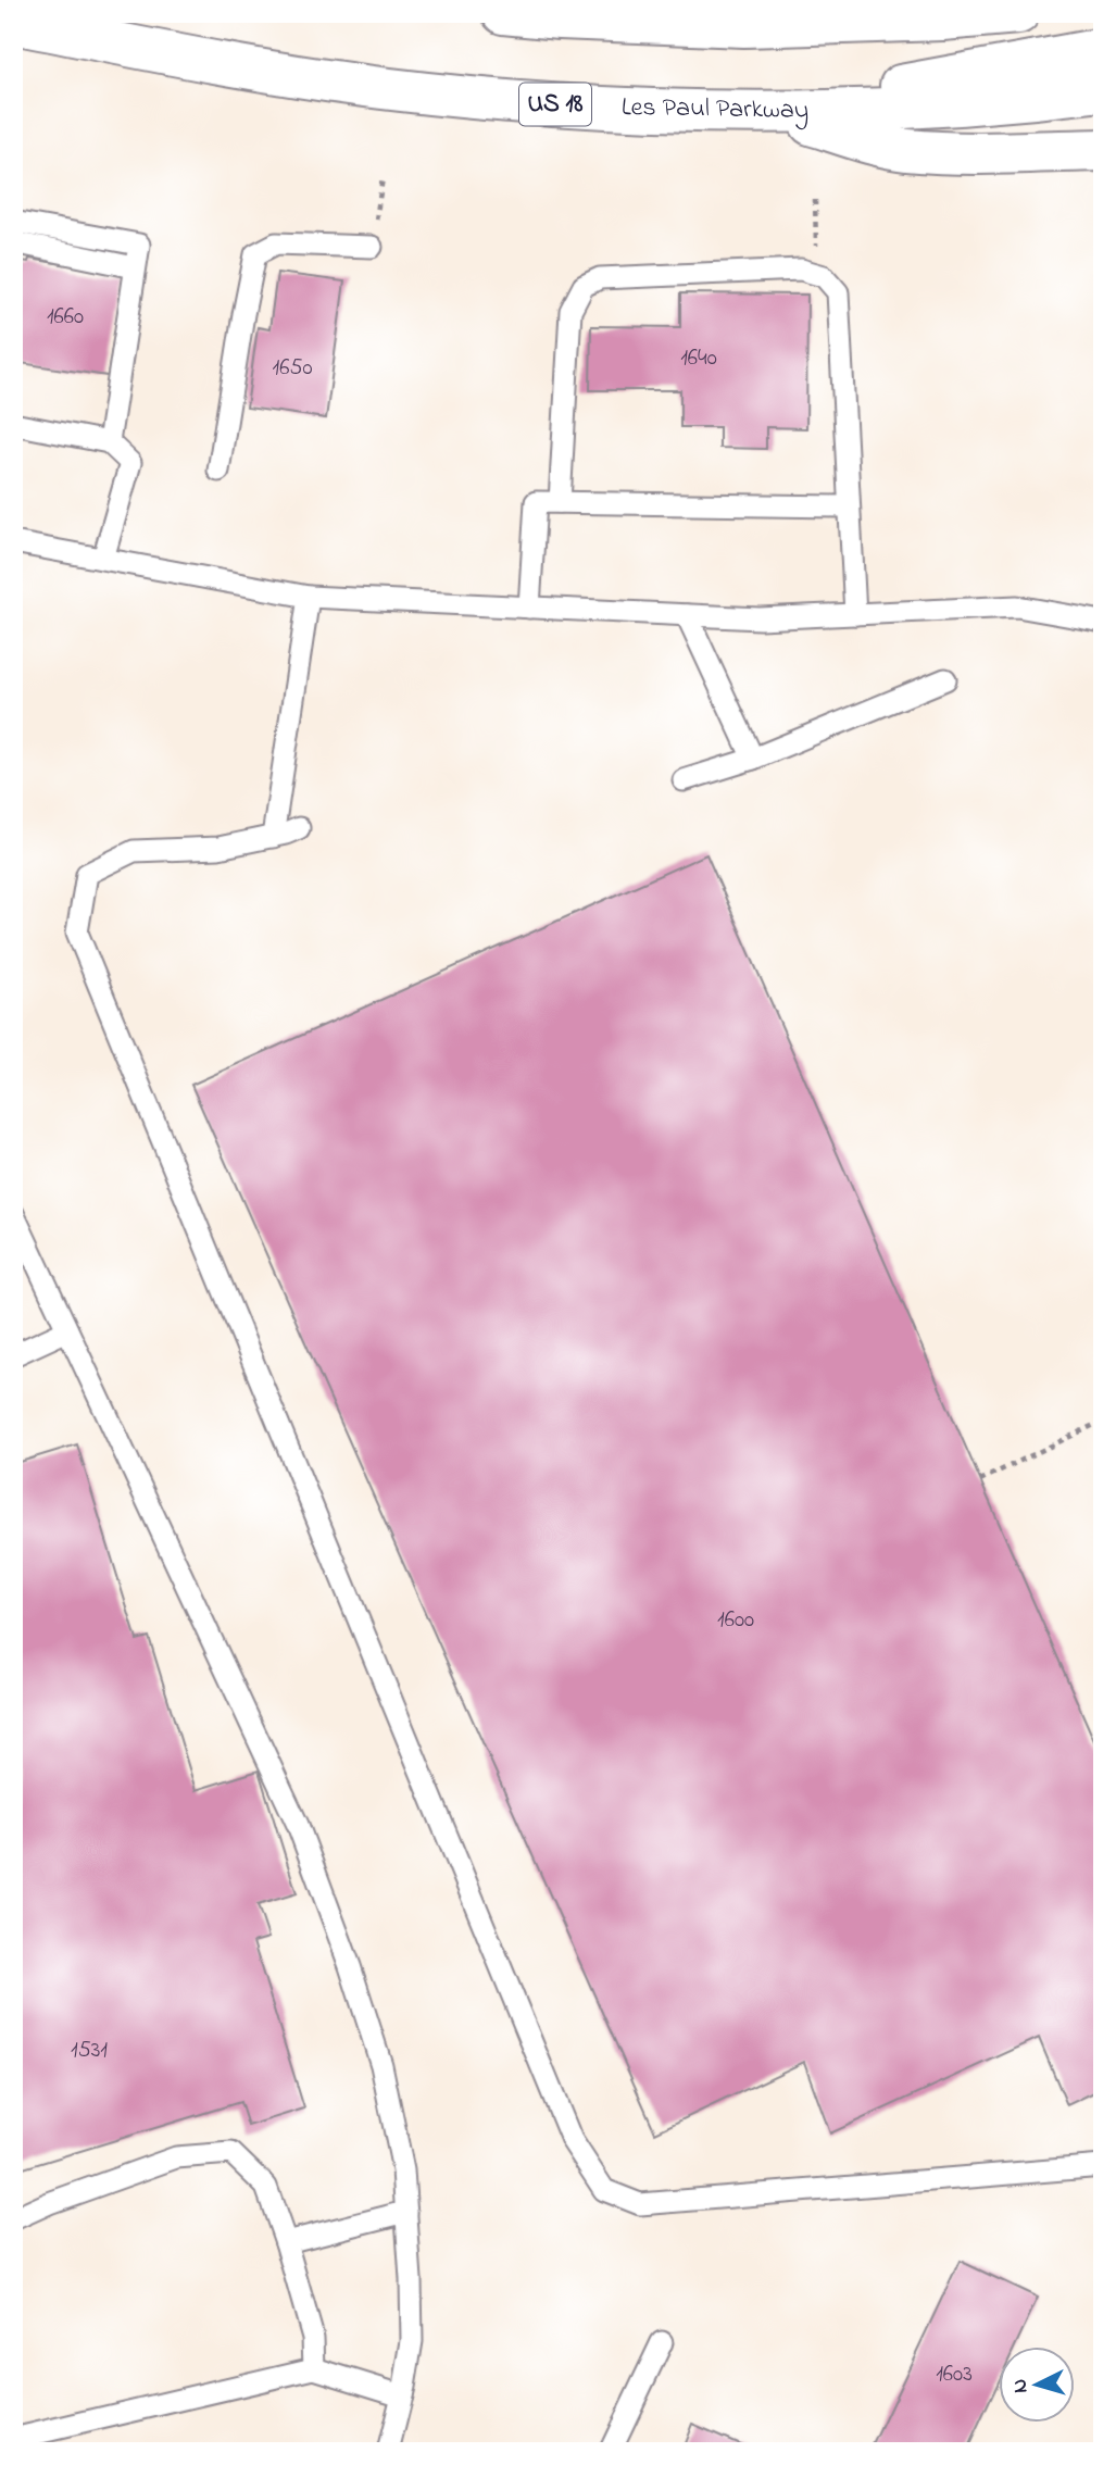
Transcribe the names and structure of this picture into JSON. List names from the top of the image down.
{
  "streets": {
    "main road": ["US 18", "Les Paul Parkway"]
  },
  "house_numbers": [
    "1660",
    "1640",
    "1650",
    "1600",
    "1531",
    "1603"
  ],
  "north": "left"
}
